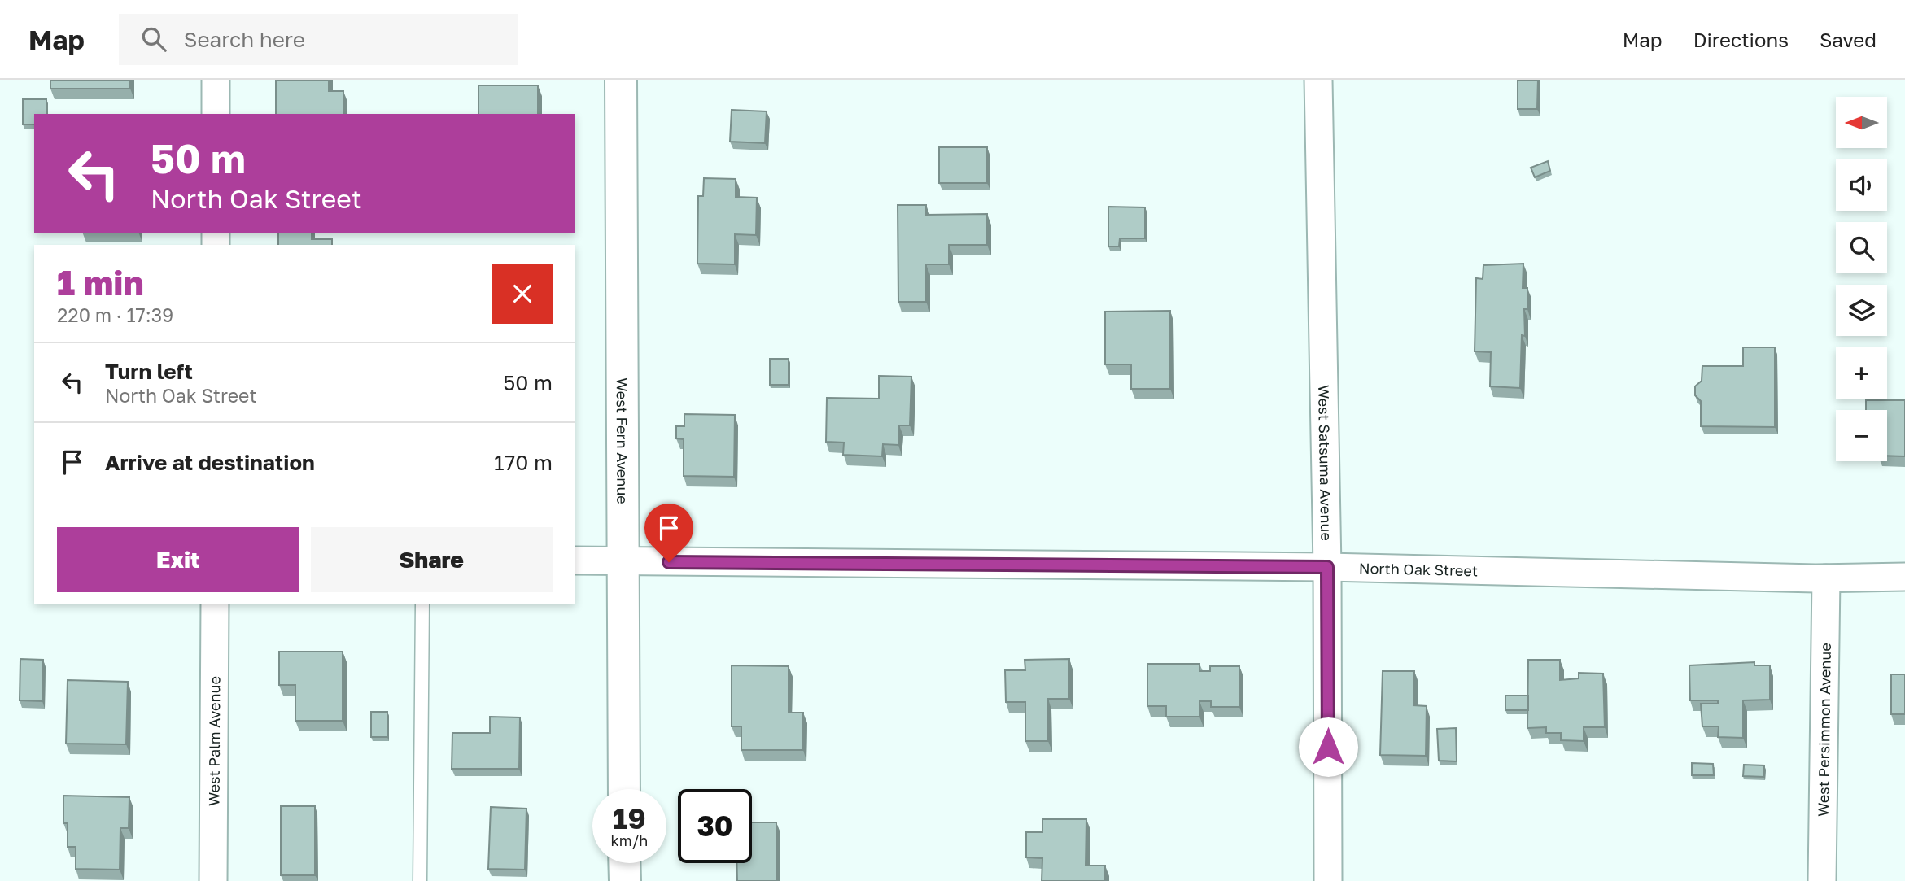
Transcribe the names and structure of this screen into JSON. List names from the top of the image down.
{
  "streets": {
    "street": [
      "West Fern Avenue",
      "West Satsuma Avenue",
      "North Oak Street",
      "West Persimmon Avenue",
      "West Palm Avenue"
    ]
  },
  "crossings": [
    ["West Fern Avenue", "North Oak Street"],
    ["West Satsuma Avenue", "North Oak Street"],
    ["North Oak Street", "West Persimmon Avenue"]
  ],
  "north": "left",
  "page": {
    "header": "Map",
    "search": "Search here",
    "nav": ["Map", "Directions", "Saved"],
    "map_buttons": ["+", "−"],
    "turn": ["50 m", "North Oak Street"],
    "heading": ["1 min", "220 m · 17:39"],
    "list": [
      {
        "name": "Turn left",
        "note": "North Oak Street",
        "value": "50 m"
      },
      {
        "name": "Arrive at destination",
        "value": "170 m"
      }
    ],
    "buttons": ["Exit", "Share"],
    "speed": "19 km/h",
    "limit": "30"
  }
}
